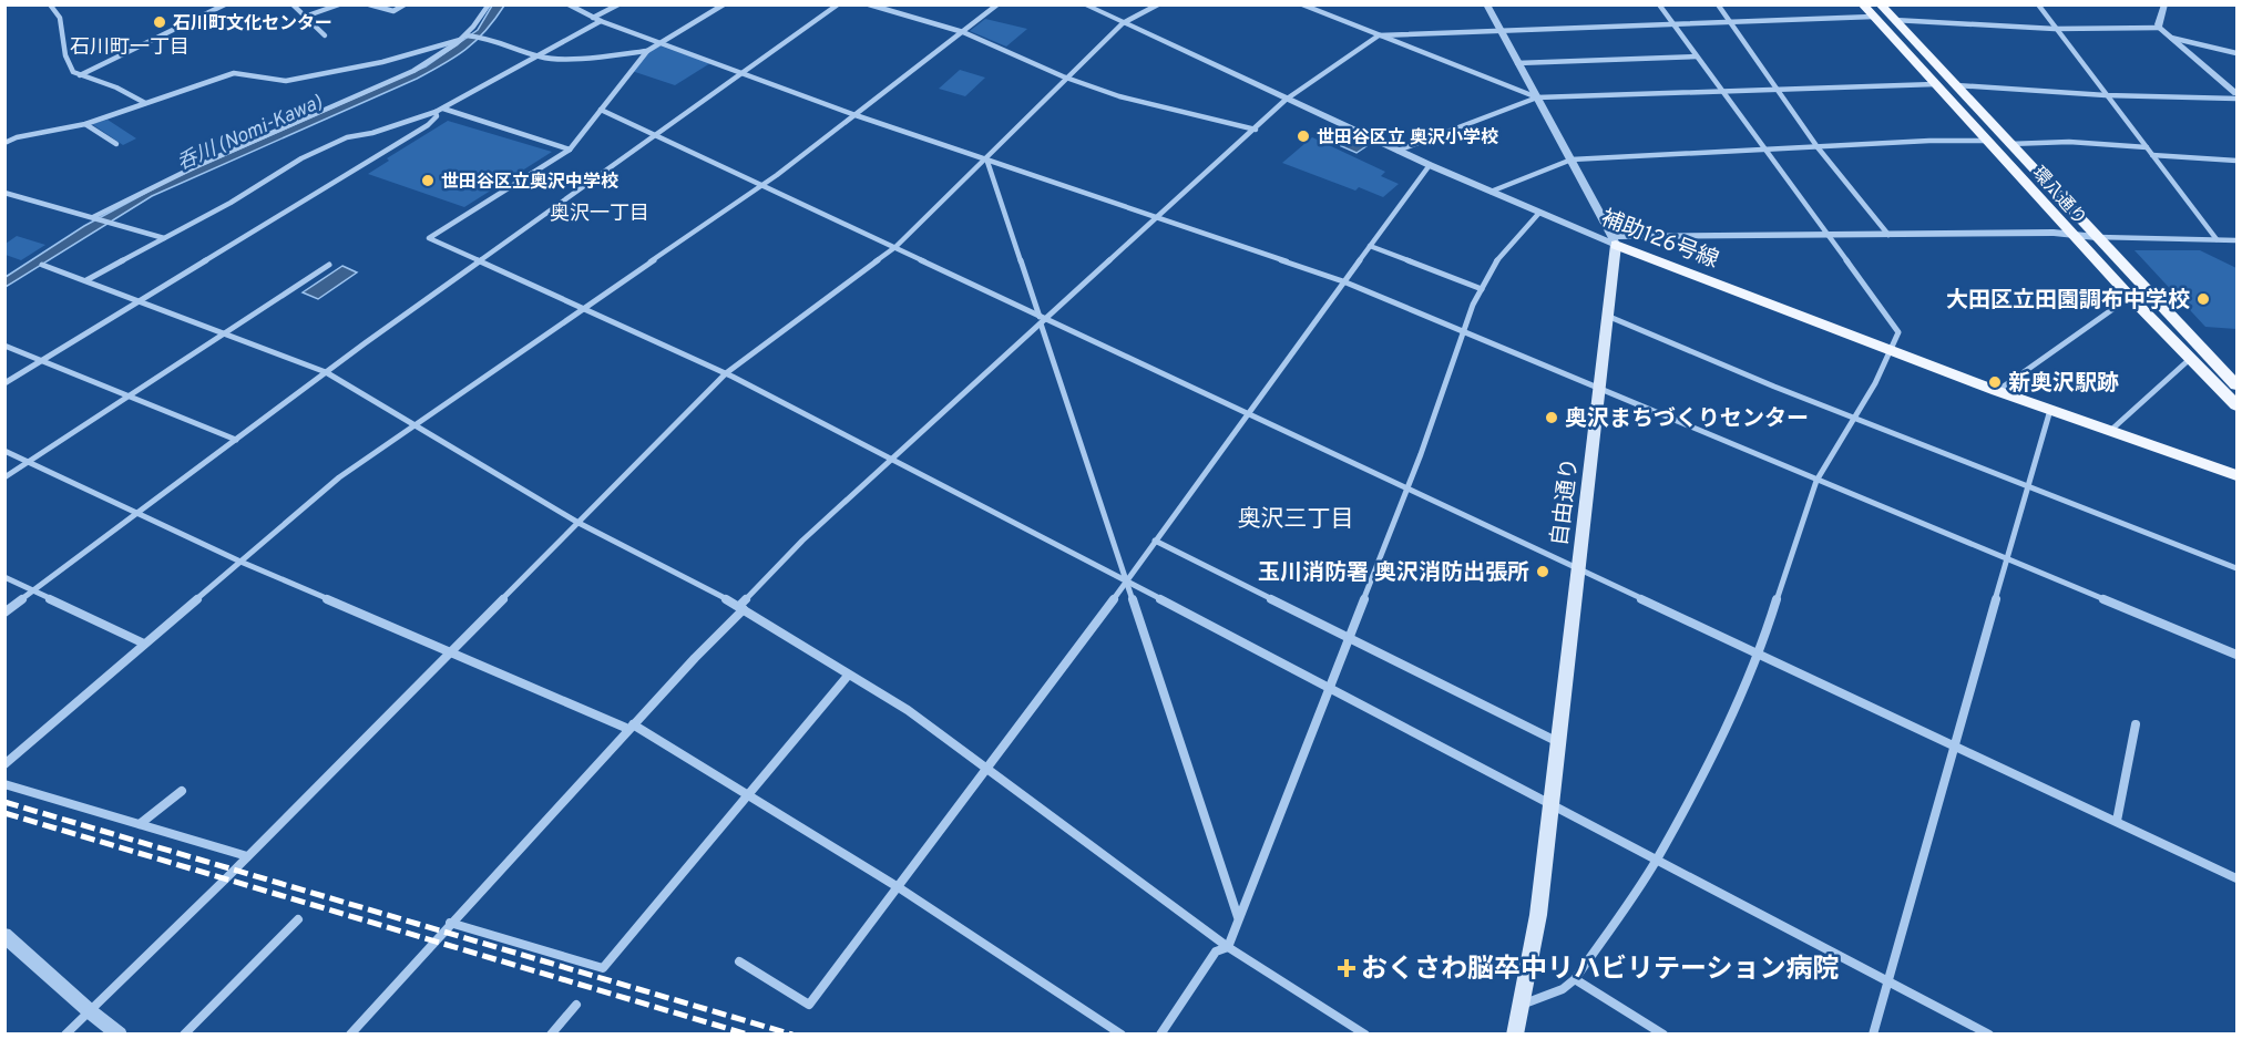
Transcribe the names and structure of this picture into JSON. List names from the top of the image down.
{
  "streets": {
    "main road": ["環八通り", "補助126号線", "自由通り"]
  },
  "crossings": [
    ["補助126号線", "自由通り"]
  ],
  "districts": ["石川町一丁目", "奥沢一丁目", "奥沢三丁目"],
  "water": ["呑川 (Nomi-Kawa)"],
  "places": {
    "other": [
      "石川町文化センター",
      "世田谷区立 奥沢小学校",
      "世田谷区立奥沢中学校",
      "大田区立田園調布中学校",
      "新奥沢駅跡",
      "奥沢まちづくりセンター",
      "玉川消防署 奥沢消防出張所"
    ],
    "health": ["おくさわ脳卒中リハビリテーション病院"]
  }
}
